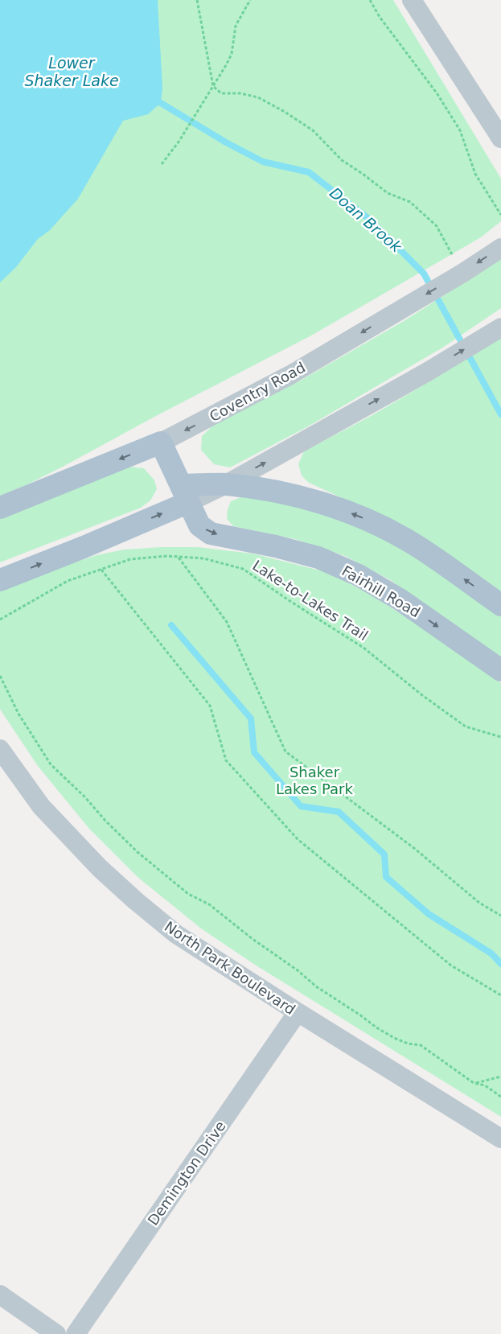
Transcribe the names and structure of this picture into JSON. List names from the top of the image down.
{
  "streets": {
    "main road": ["Coventry Road", "Fairhill Road"],
    "street": ["North Park Boulevard", "Demington Drive"],
    "path": ["Lake-to-Lakes Trail"]
  },
  "crossings": [
    ["Coventry Road", "Fairhill Road"],
    ["North Park Boulevard", "Demington Drive"]
  ],
  "water": ["Lower Shaker Lake", "Doan Brook"],
  "parks": ["Shaker Lakes Park"]
}
